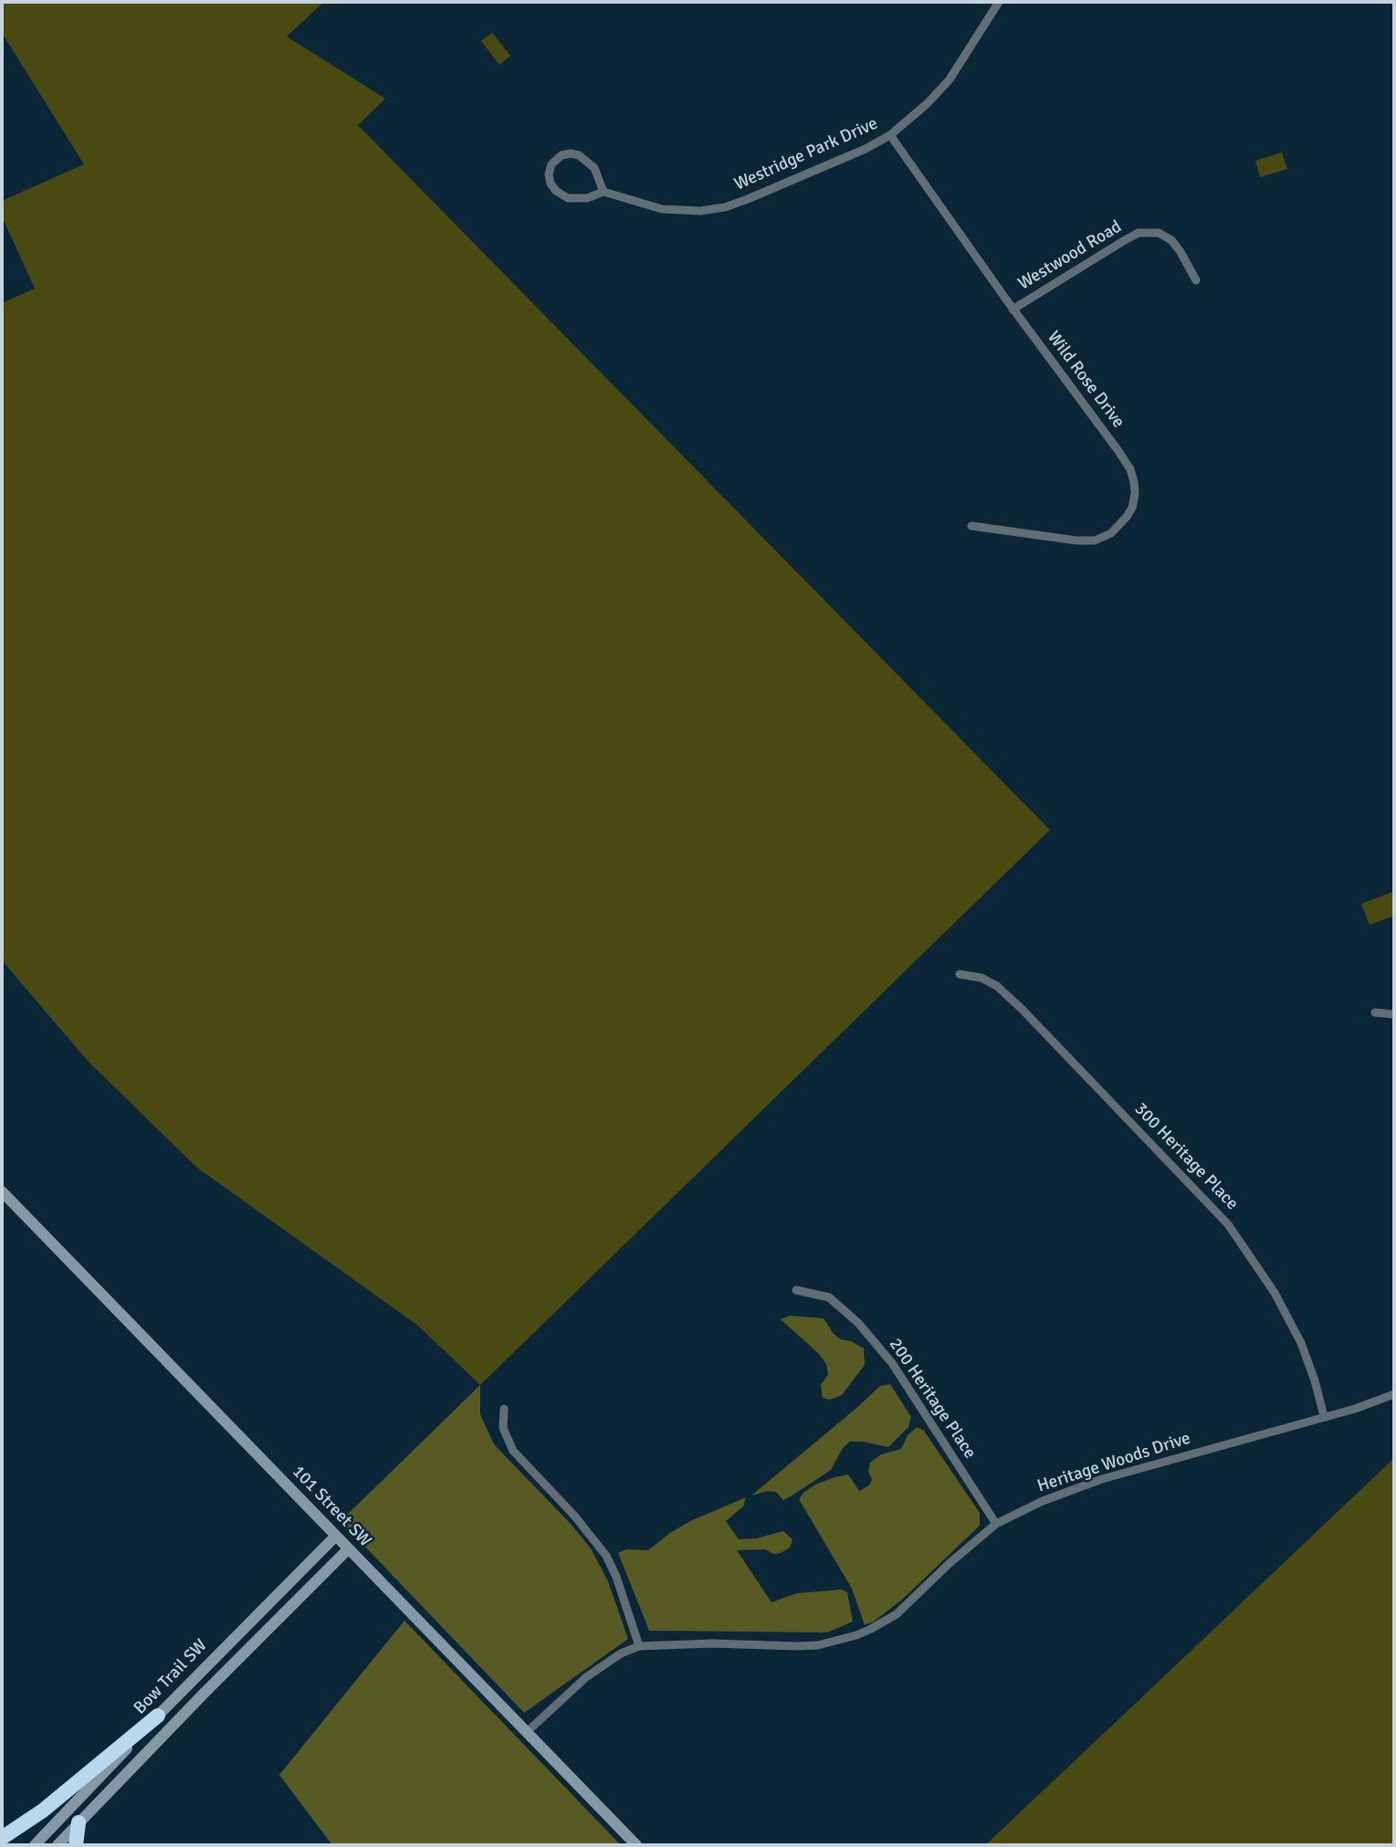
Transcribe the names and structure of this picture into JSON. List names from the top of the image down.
{
  "streets": {
    "street": [
      "Westridge Park Drive",
      "Westwood Road",
      "Wild Rose Drive",
      "300 Heritage Place",
      "200 Heritage Place",
      "Heritage Woods Drive",
      "101 Street SW",
      "Bow Trail SW"
    ]
  },
  "crossings": [
    ["Westridge Park Drive", "Wild Rose Drive"],
    ["Westwood Road", "Wild Rose Drive"],
    ["300 Heritage Place", "Heritage Woods Drive"],
    ["200 Heritage Place", "Heritage Woods Drive"],
    ["Heritage Woods Drive", "101 Street SW"],
    ["101 Street SW", "Bow Trail SW"]
  ]
}
